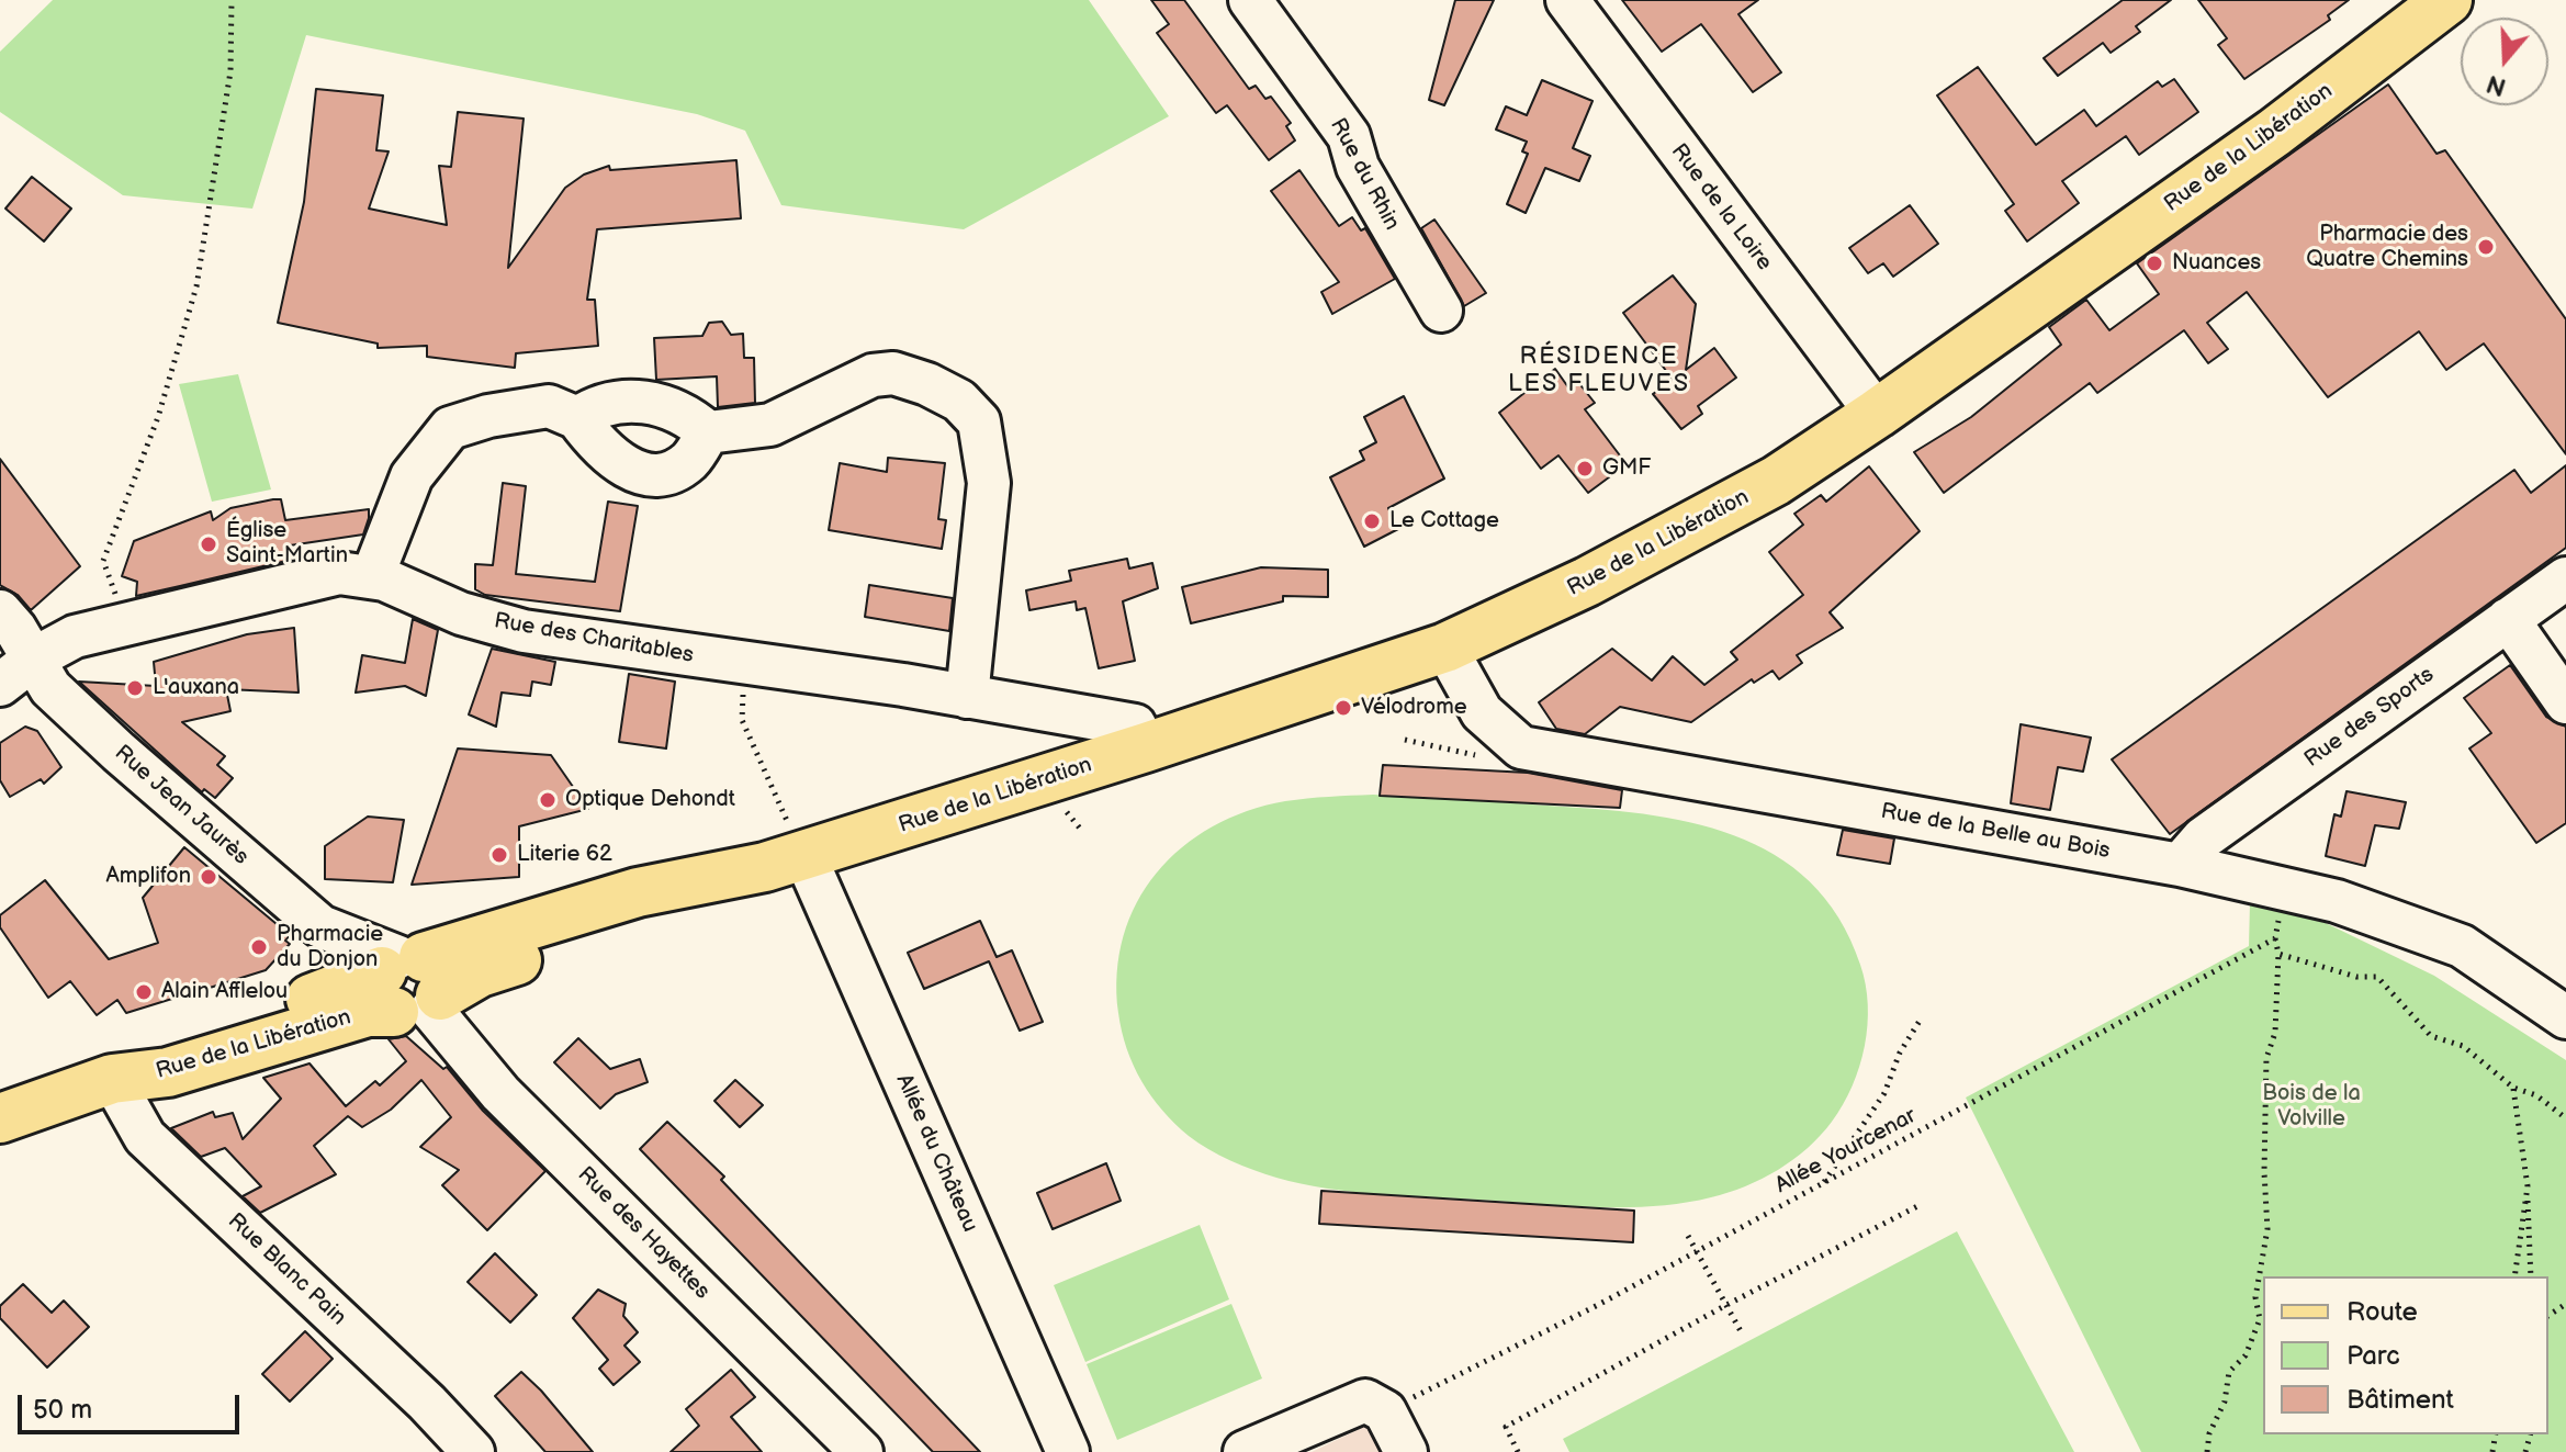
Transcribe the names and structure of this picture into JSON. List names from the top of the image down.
{
  "streets": {
    "main road": ["Rue de la Libération"],
    "street": [
      "Rue du Rhin",
      "Rue de la Loire",
      "Rue des Charitables",
      "Rue des Sports",
      "Rue Jean Jaurès",
      "Rue de la Belle au Bois",
      "Allée du Château",
      "Rue des Hayettes",
      "Rue Blanc Pain"
    ],
    "path": ["Allée Yourcenar"]
  },
  "crossings": [
    ["Rue de la Libération", "Rue de la Loire"],
    ["Rue de la Libération", "Rue des Charitables"],
    ["Rue de la Libération", "Rue Jean Jaurès"],
    ["Rue de la Libération", "Rue de la Belle au Bois"],
    ["Rue de la Libération", "Allée du Château"],
    ["Rue de la Libération", "Rue des Hayettes"],
    ["Rue de la Libération", "Rue Blanc Pain"],
    ["Rue des Charitables", "Rue Jean Jaurès"],
    ["Rue des Sports", "Rue de la Belle au Bois"],
    ["Rue Jean Jaurès", "Rue des Hayettes"]
  ],
  "districts": ["RÉSIDENCE LES FLEUVES"],
  "parks": ["Bois de la Volville"],
  "places": [
    "Pharmacie des Quatre Chemins",
    "Nuances",
    "GMF",
    "Le Cottage",
    "Église Saint-Martin",
    "L'auxana",
    "Vélodrome",
    "Optique Dehondt",
    "Literie 62",
    "Amplifon",
    "Pharmacie du Donjon",
    "Alain Afflelou"
  ],
  "legend": ["Route", "Parc", "Bâtiment"],
  "scale_bar": "50 m",
  "north": "bottom"
}
